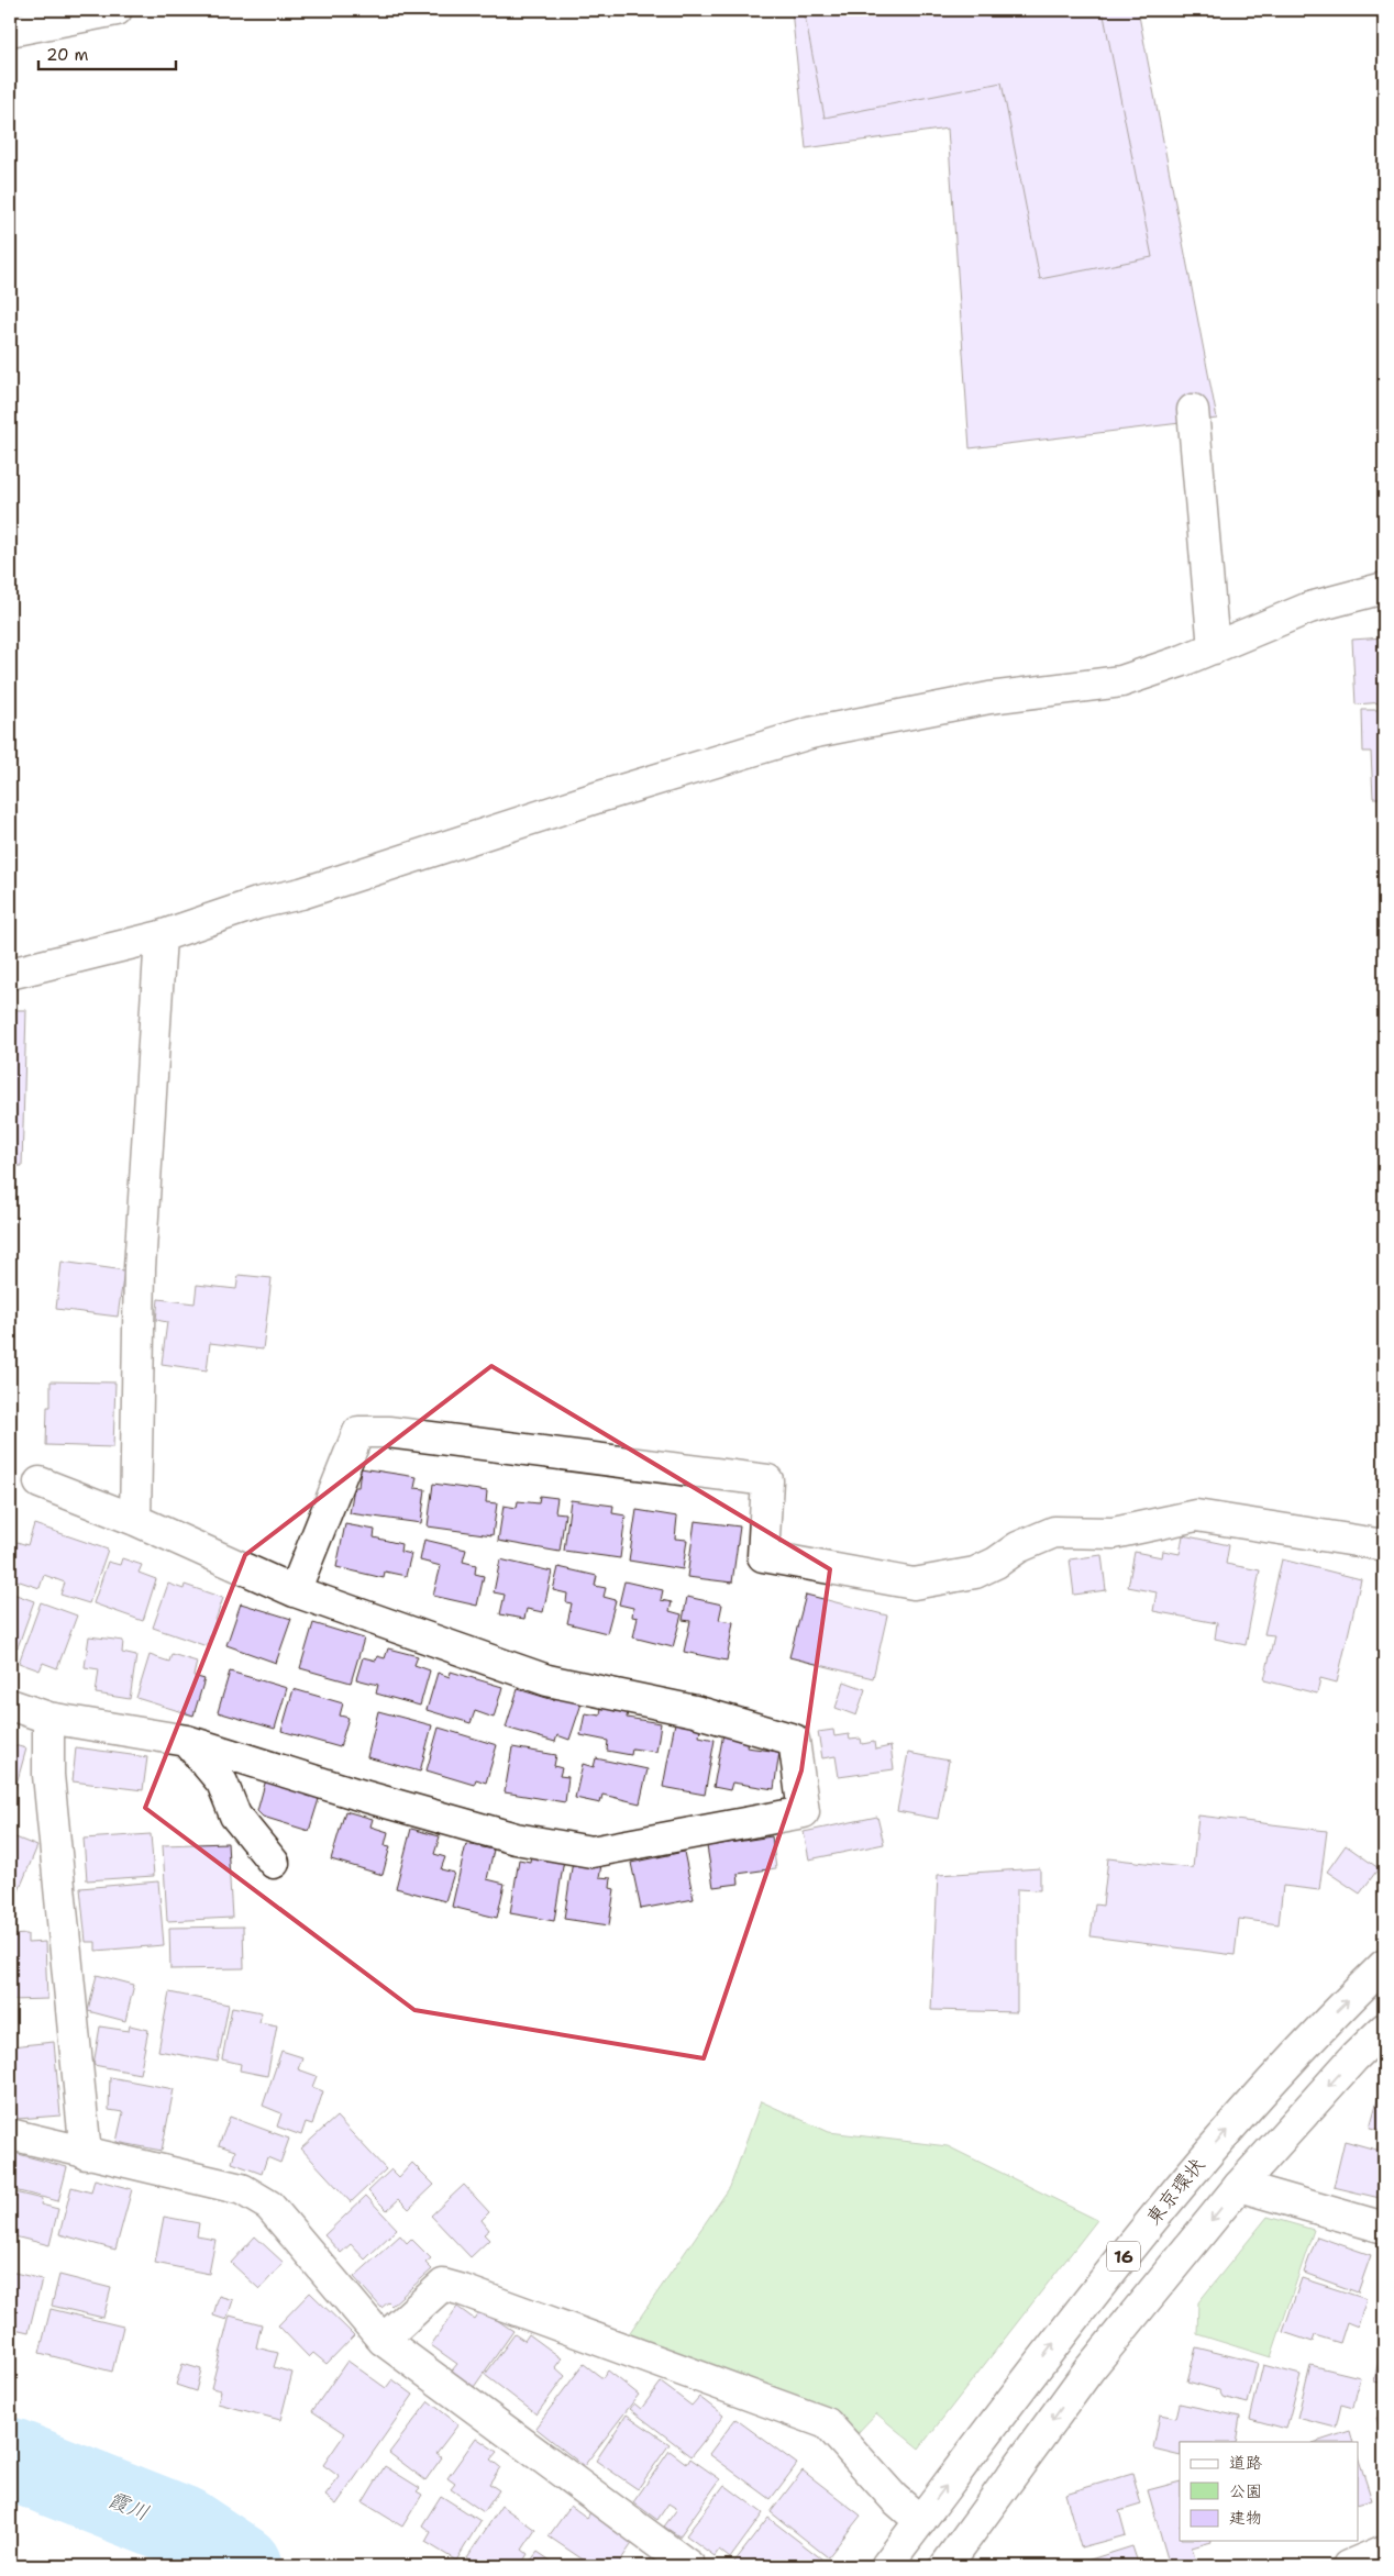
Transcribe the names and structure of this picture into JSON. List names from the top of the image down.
{
  "streets": {
    "main road": ["東京環状", "16"]
  },
  "water": ["霞川"],
  "legend": ["道路", "公園", "建物"],
  "scale_bar": "20 m"
}
